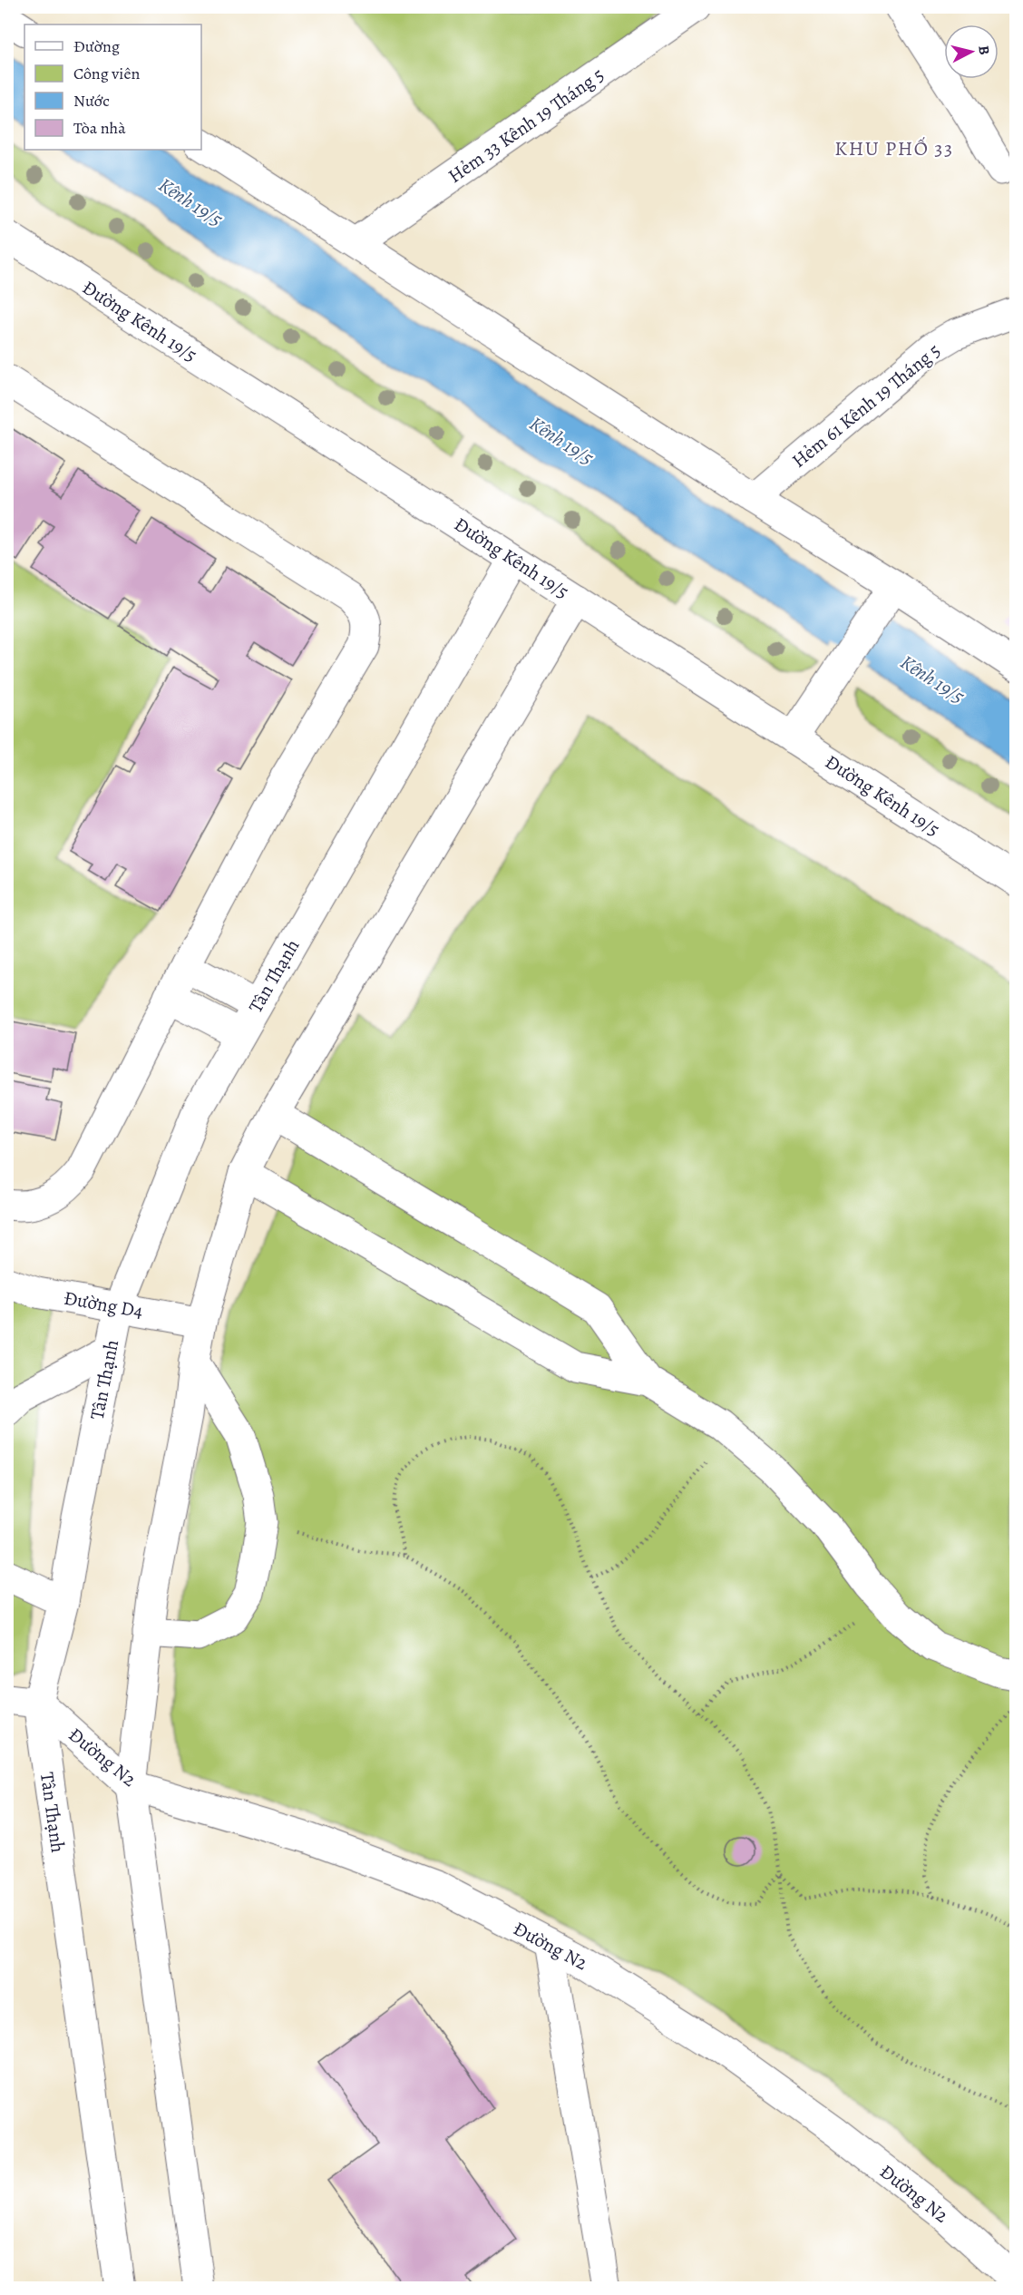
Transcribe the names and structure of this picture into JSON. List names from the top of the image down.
{
  "streets": {
    "street": [
      "Hẻm 33 Kênh 19 Tháng 5",
      "Đường Kênh 19/5",
      "Hẻm 61 Kênh 19 Tháng 5",
      "Tân Thạnh",
      "Đường D4",
      "Đường N2"
    ]
  },
  "crossings": [
    ["Đường Kênh 19/5", "Tân Thạnh"],
    ["Tân Thạnh", "Đường D4"],
    ["Tân Thạnh", "Đường N2"]
  ],
  "districts": ["KHU PHỐ 33"],
  "water": ["Kênh 19/5"],
  "legend": [
    "Đường",
    "Công viên",
    "Nước",
    "Tòa nhà"
  ],
  "north": "right"
}
